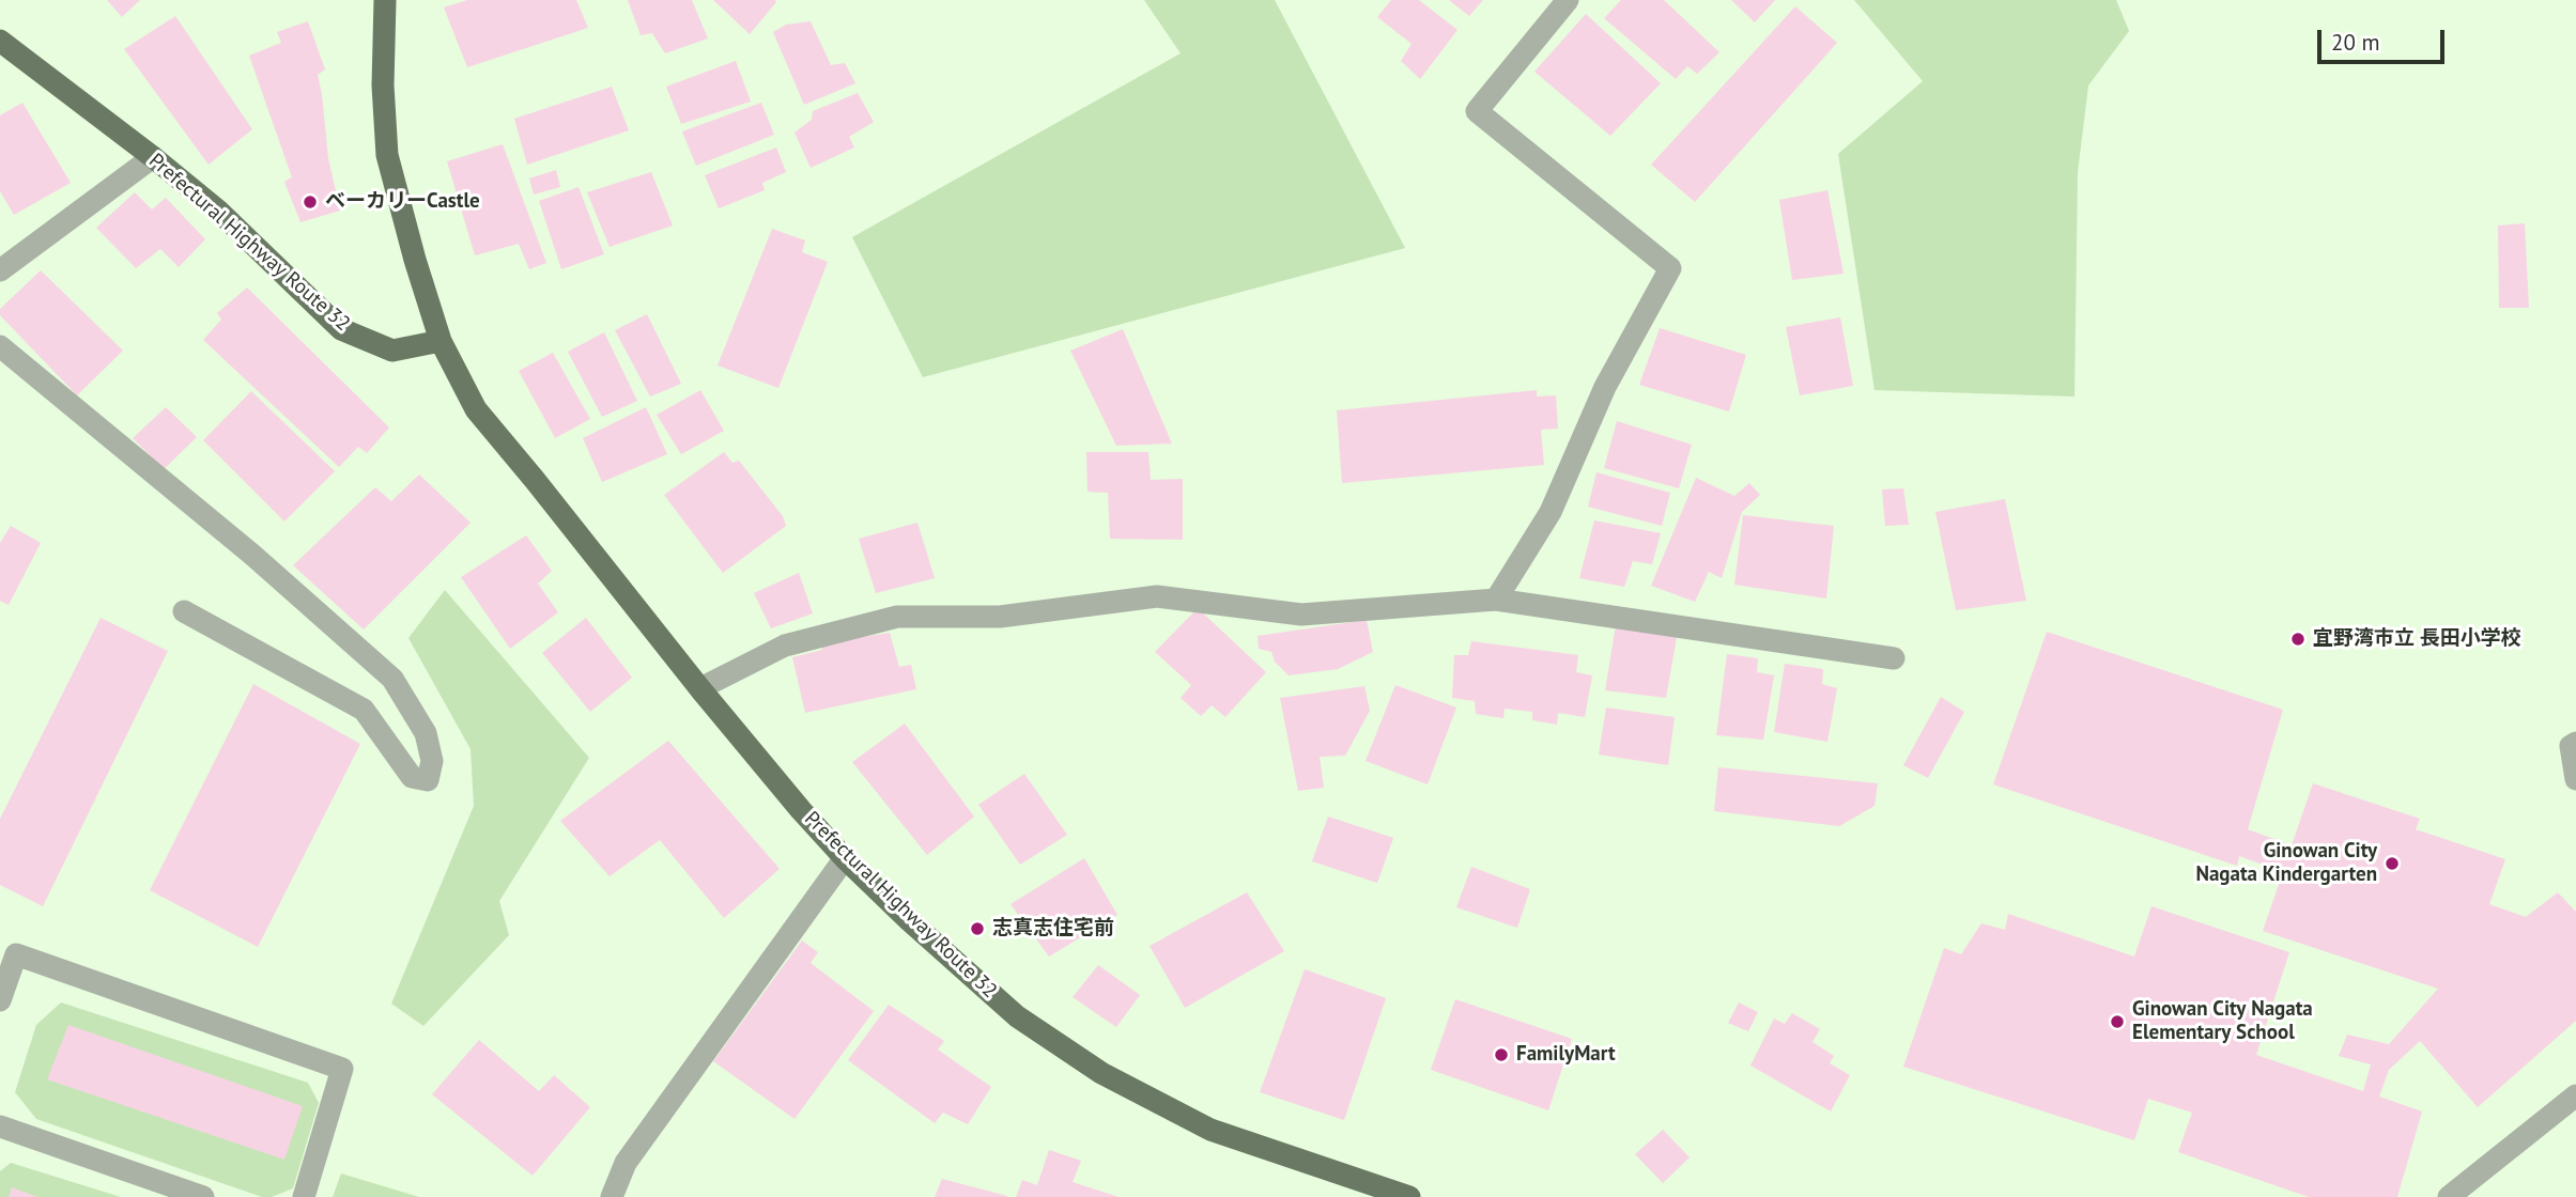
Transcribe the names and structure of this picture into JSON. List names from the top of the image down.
{
  "streets": {
    "main road": ["Prefectural Highway Route 32"]
  },
  "places": [
    "ベーカリーCastle",
    "宜野湾市立 長田小学校",
    "Ginowan City Nagata Kindergarten",
    "志真志住宅前",
    "Ginowan City Nagata Elementary School",
    "FamilyMart"
  ],
  "scale_bar": "20 m"
}
